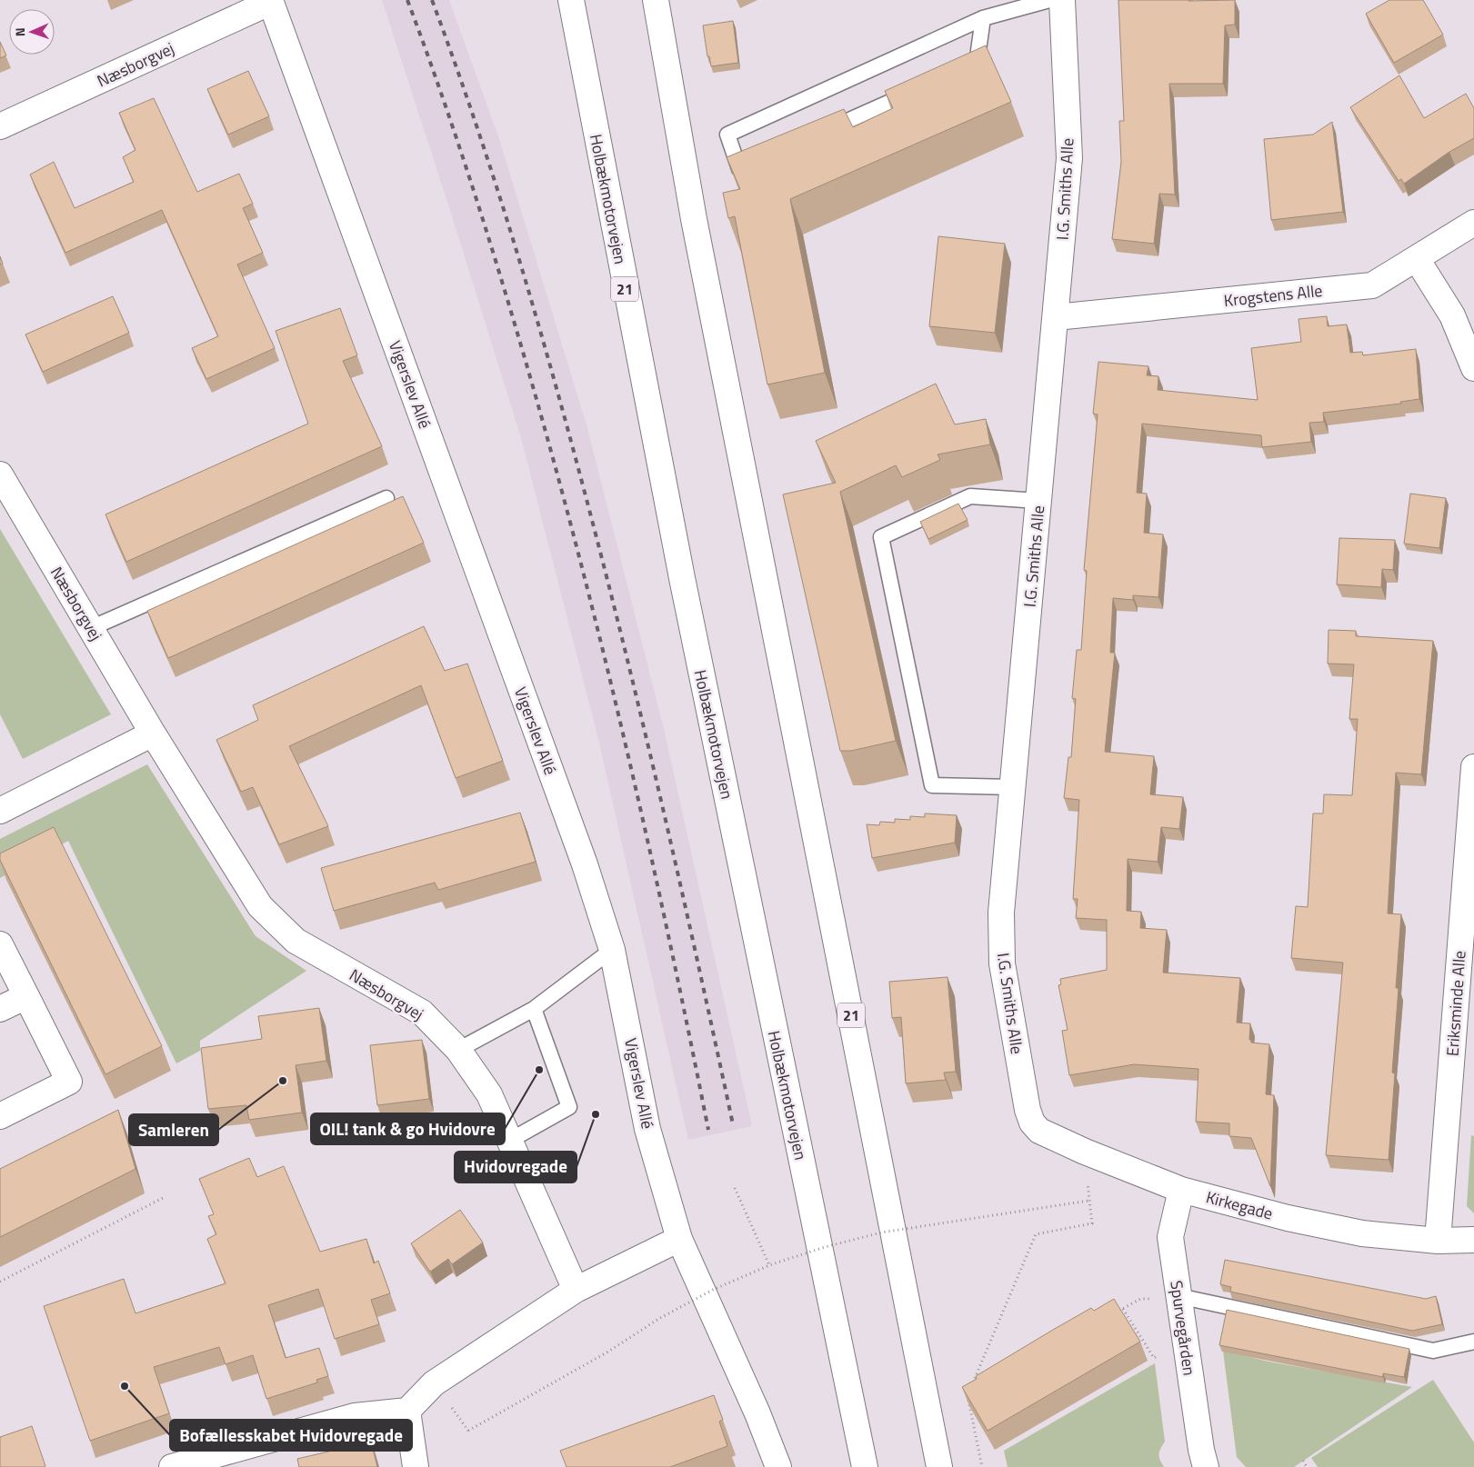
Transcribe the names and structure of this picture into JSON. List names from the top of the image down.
{
  "streets": {
    "main road": [
      "Næsborgvej",
      "I.G. Smiths Alle",
      "Holbækmotorvejen",
      "21",
      "Krogstens Alle",
      "Vigerslev Allé",
      "Eriksminde Alle",
      "Kirkegade",
      "Spurvegården"
    ]
  },
  "crossings": [
    ["Næsborgvej", "Vigerslev Allé"],
    ["I.G. Smiths Alle", "Krogstens Alle"],
    ["I.G. Smiths Alle", "Kirkegade"],
    ["Eriksminde Alle", "Kirkegade"],
    ["Kirkegade", "Spurvegården"]
  ],
  "places": [
    "OIL! tank & go Hvidovre",
    "Samleren",
    "Hvidovregade",
    "Bofællesskabet Hvidovregade"
  ],
  "north": "left"
}
